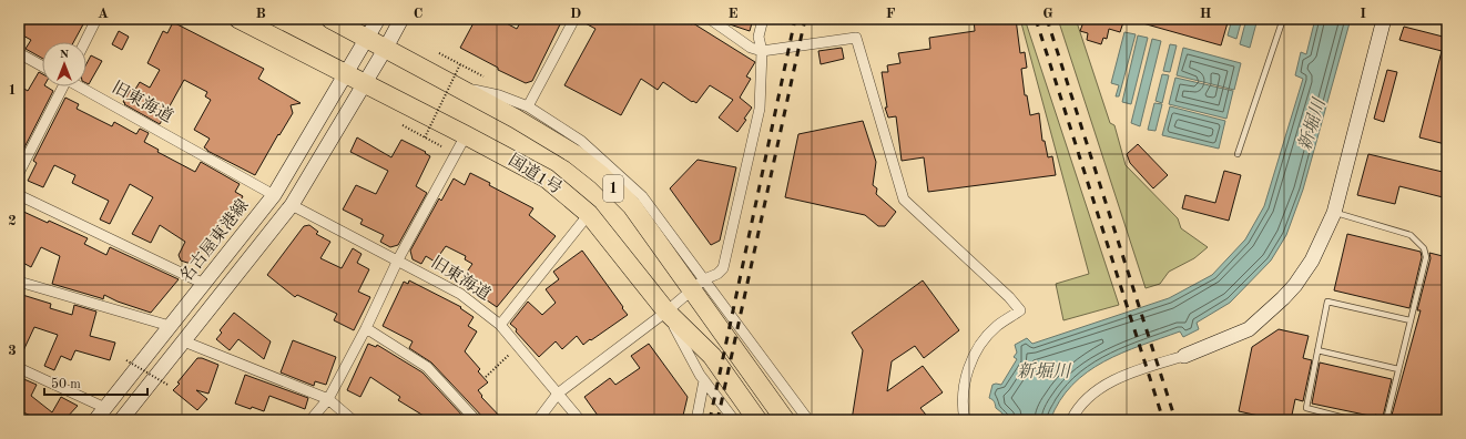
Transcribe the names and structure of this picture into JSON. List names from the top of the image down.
{
  "streets": {
    "highway": ["国道1号", "1"],
    "main road": ["名古屋東港線"],
    "street": ["旧東海道"]
  },
  "crossings": [
    ["旧東海道", "名古屋東港線"],
    ["国道1号", "名古屋東港線"],
    ["1", "名古屋東港線"]
  ],
  "water": ["新堀川"],
  "scale_bar": "50 m",
  "north": "top",
  "grid": {
    "columns": [
      "A",
      "B",
      "C",
      "D",
      "E",
      "F",
      "G",
      "H",
      "I"
    ],
    "rows": ["1", "2", "3"]
  }
}
